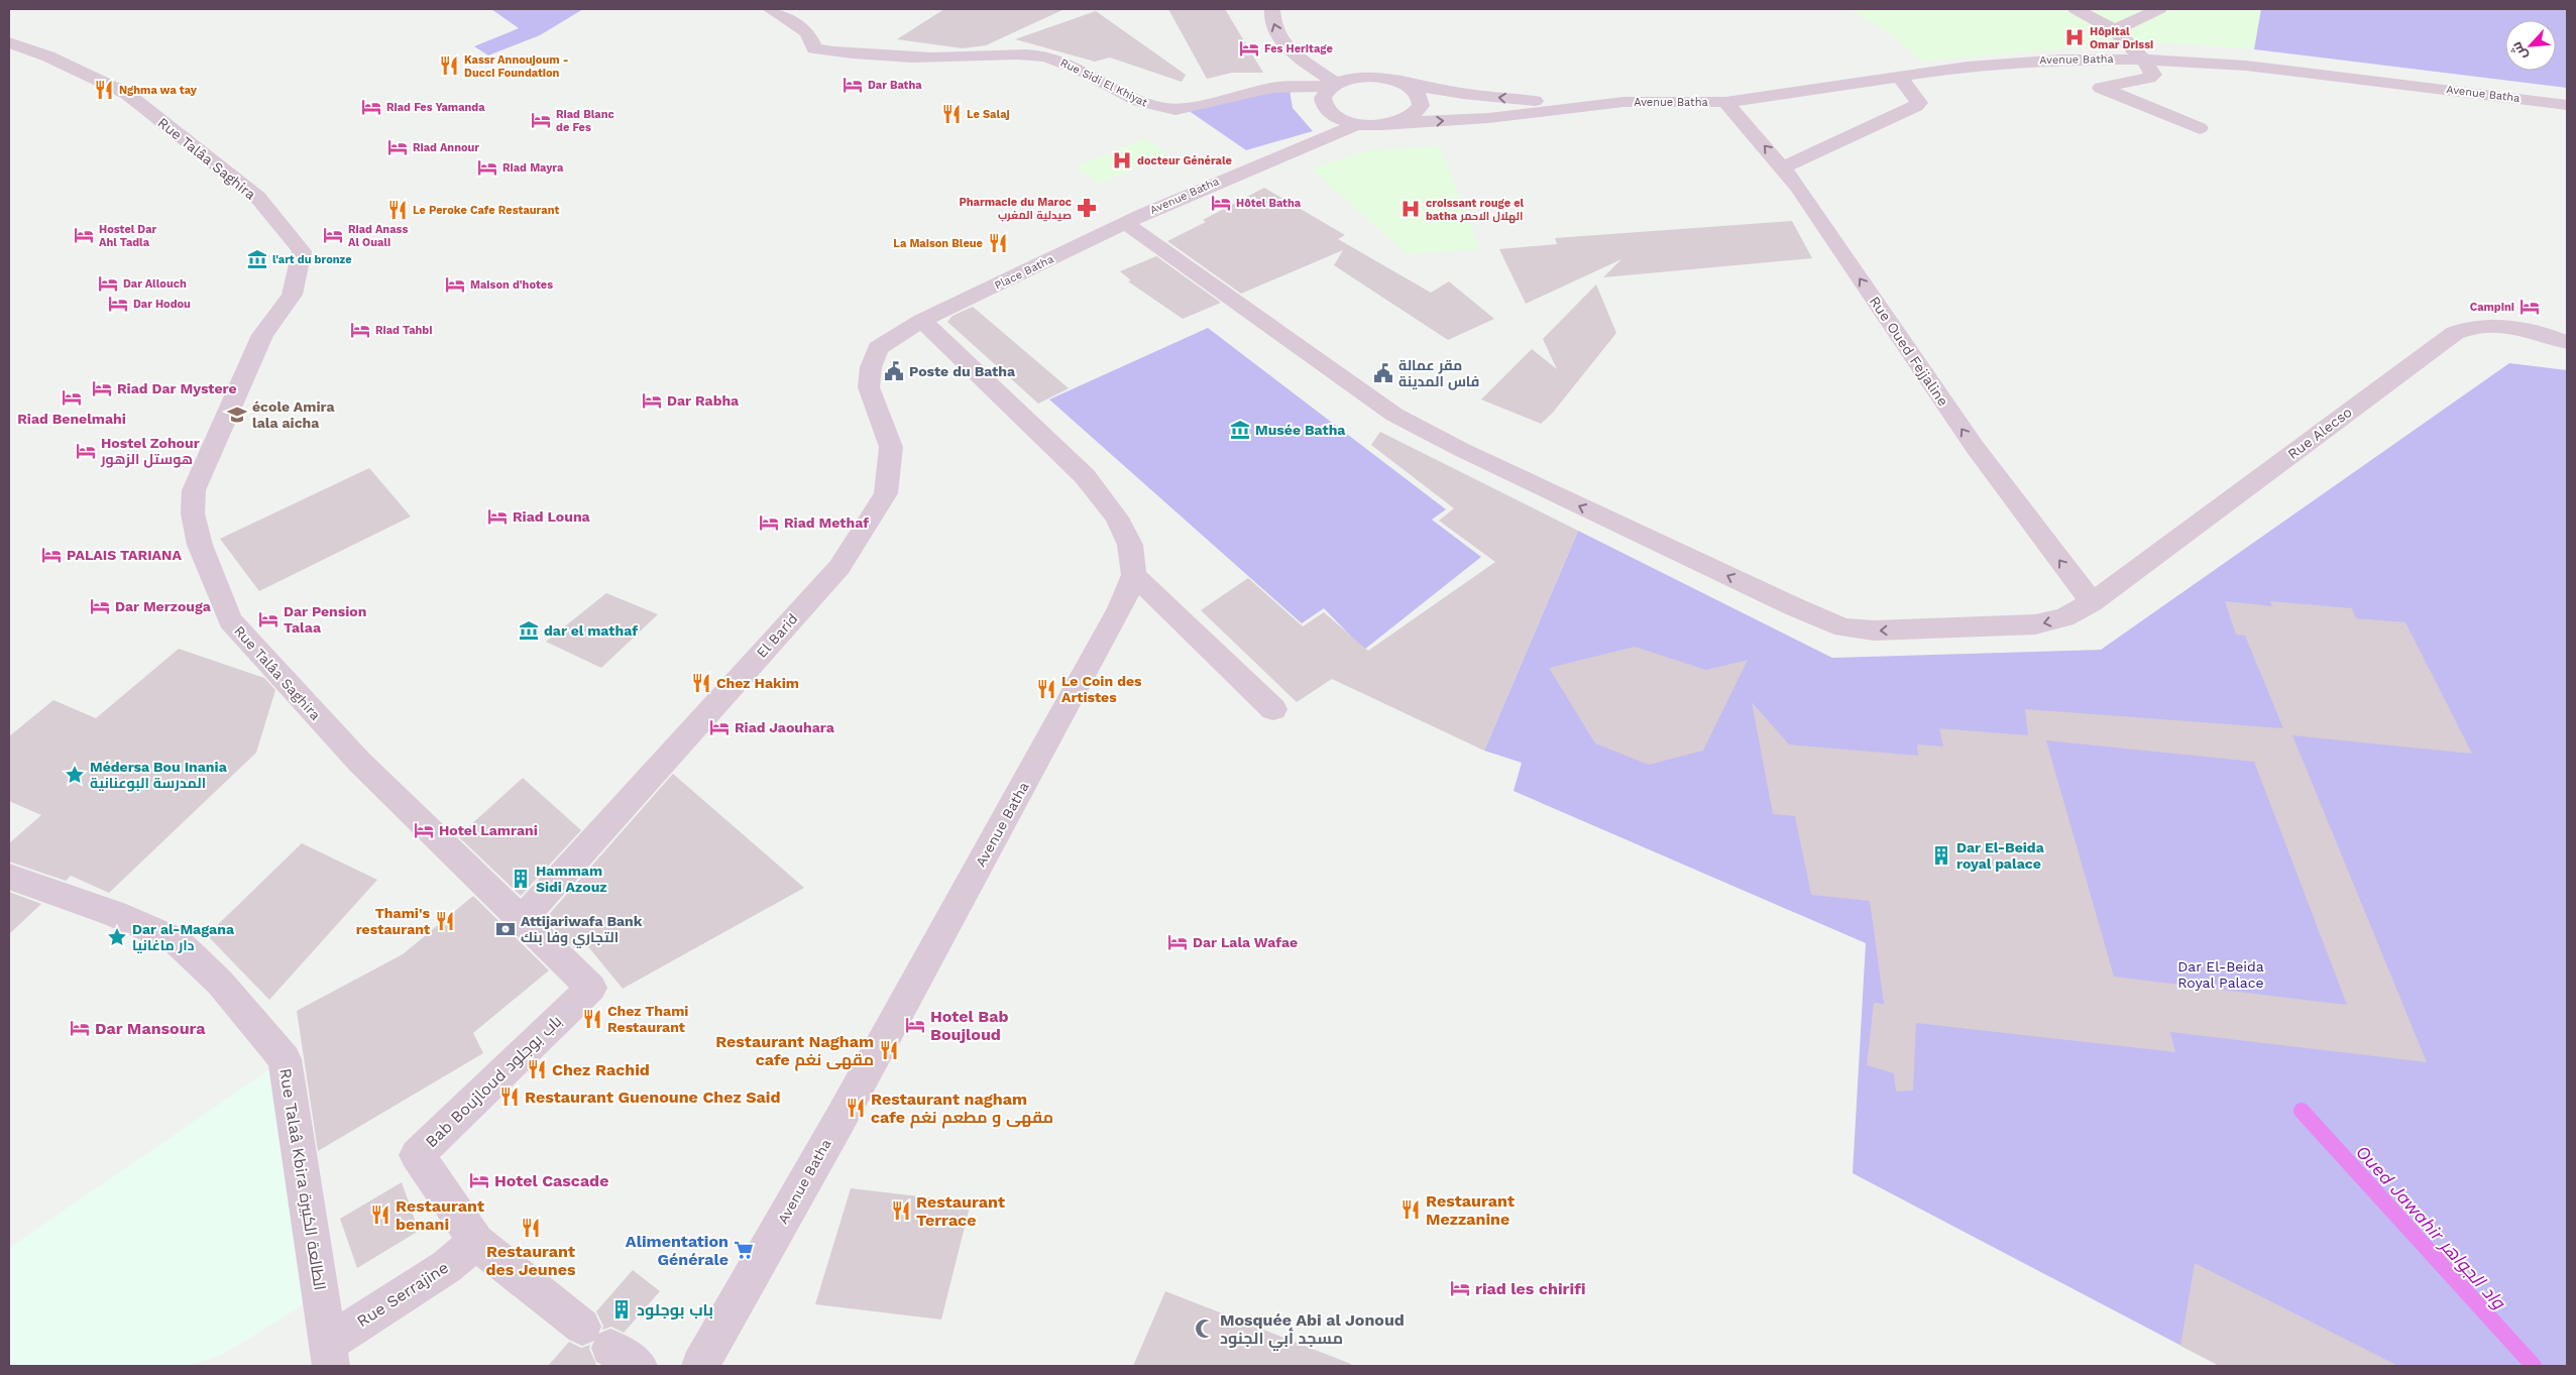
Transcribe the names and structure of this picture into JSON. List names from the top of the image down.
{
  "streets": {
    "street": [
      "Avenue Batha",
      "Rue Sidi El Khiyat",
      "Rue Talâa Saghira",
      "Place Batha",
      "Rue Oued Fejjaline",
      "Rue Alecso",
      "El Barid",
      "Bab Boujloud باب بوجلود",
      "Rue Talaâ Kbira الطالعة الكبيرة",
      "Rue Serrajine"
    ]
  },
  "crossings": [
    ["Avenue Batha", "Rue Sidi El Khiyat"],
    ["Avenue Batha", "Place Batha"],
    ["Avenue Batha", "Rue Oued Fejjaline"],
    ["Avenue Batha", "Rue Alecso"],
    ["Rue Talâa Saghira", "El Barid"],
    ["Rue Talâa Saghira", "Bab Boujloud باب بوجلود"],
    ["Place Batha", "Rue Alecso"],
    ["Place Batha", "El Barid"],
    ["Rue Oued Fejjaline", "Rue Alecso"],
    ["Bab Boujloud باب بوجلود", "Rue Serrajine"],
    ["Rue Talaâ Kbira الطالعة الكبيرة", "Rue Serrajine"]
  ],
  "one_way": ["Rue Oued Fejjaline", "Rue Alecso"],
  "water": ["Oued Jawahir واد الجواهر"],
  "parks": ["Dar El-Beida Royal Palace"],
  "places": {
    "hospital": ["Hôpital Omar Drissi", "docteur Générale", "croissant rouge el batha الهلال الاحمر"],
    "hotel": [
      "Fes Heritage",
      "Dar Batha",
      "Riad Fes Yamanda",
      "Riad Blanc de Fes",
      "Riad Annour",
      "Riad Mayra",
      "Hôtel Batha",
      "Hostel Dar Ahl Tadla",
      "Riad Anass Al Ouali",
      "Dar Allouch",
      "Maison d'hotes",
      "Dar Hodou",
      "Campini",
      "Riad Tahbi",
      "Riad Dar Mystere",
      "Riad Benelmahi",
      "Dar Rabha",
      "Hostel Zohour هوستل الزهور",
      "Riad Louna",
      "Riad Methaf",
      "PALAIS TARIANA",
      "Dar Merzouga",
      "Dar Pension Talaa",
      "Riad Jaouhara",
      "Hotel Lamrani",
      "Dar Lala Wafae",
      "Hotel Bab Boujloud",
      "Dar Mansoura",
      "Hotel Cascade",
      "riad les chirifi"
    ],
    "restaurant": [
      "Kassr Annoujoum - Ducci Foundation",
      "Nghma wa tay",
      "Le Salaj",
      "Le Peroke Cafe Restaurant",
      "La Maison Bleue",
      "Chez Hakim",
      "Le Coin des Artistes",
      "Thami's restaurant",
      "Chez Thami Restaurant",
      "Restaurant Nagham cafe مقهى نغم",
      "Chez Rachid",
      "Restaurant Guenoune Chez Said",
      "Restaurant nagham cafe مقهى و مطعم نغم",
      "Restaurant Mezzanine",
      "Restaurant Terrace",
      "Restaurant benani",
      "Restaurant des Jeunes"
    ],
    "pharmacy": ["Pharmacie du Maroc صيدلية المغرب"],
    "museum": ["l'art du bronze", "Musée Batha", "dar el mathaf"],
    "public building": ["Poste du Batha", "مقر عمالة فاس المدينة"],
    "school or university": ["école Amira lala aicha"],
    "place": ["Médersa Bou Inania المدرسة البوعنانية", "Dar al-Magana دار ماغانيا"],
    "building": ["Dar El-Beida royal palace", "Hammam Sidi Azouz", "باب بوجلود"],
    "bank": ["Attijariwafa Bank التجاري وفا بنك"],
    "supermarket": ["Alimentation Générale"],
    "mosque": ["Mosquée Abi al Jonoud مسجد أبي الجنود"]
  },
  "north": "bottom left"
}
